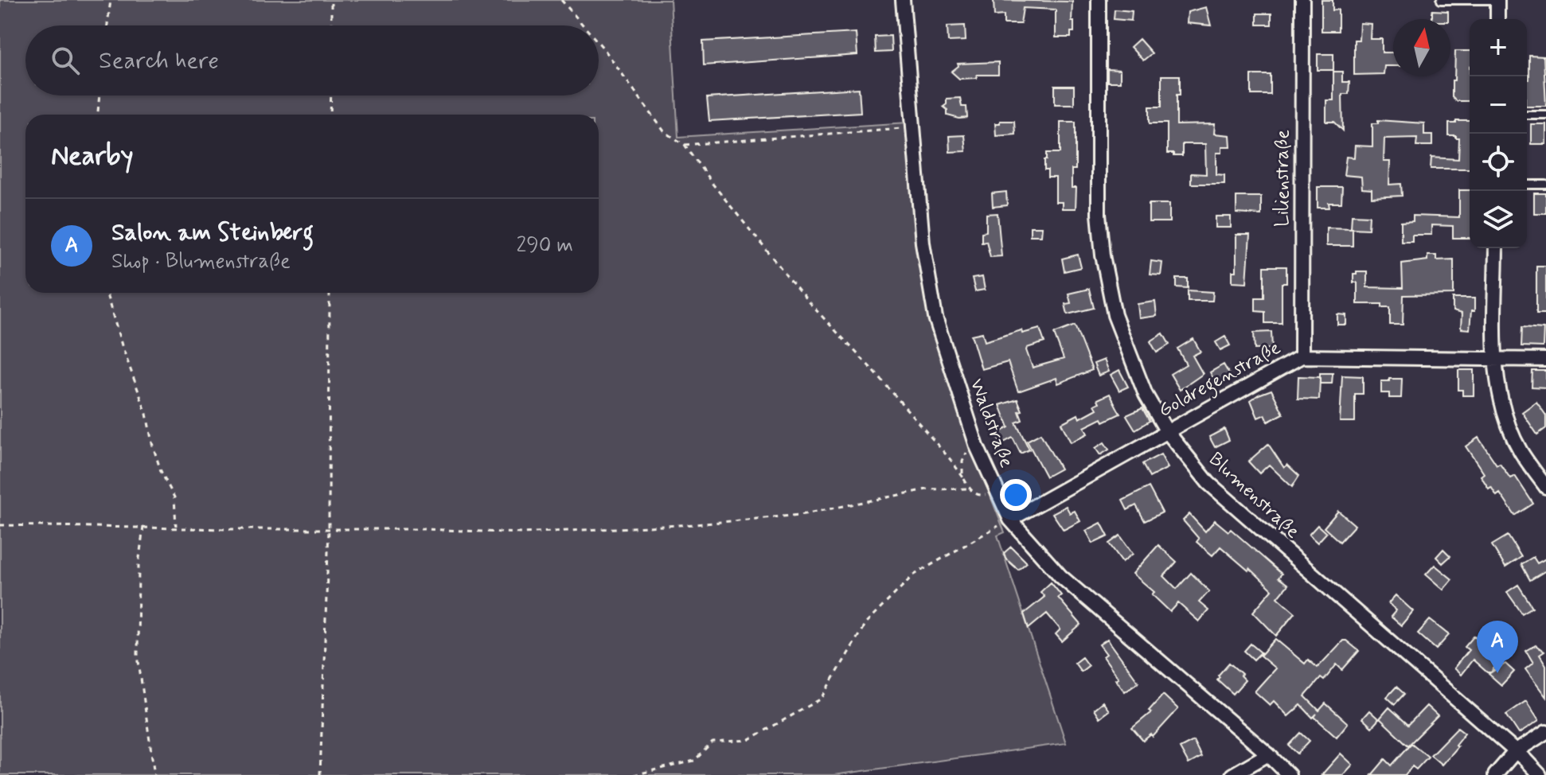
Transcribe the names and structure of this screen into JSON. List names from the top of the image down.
{
  "streets": {
    "street": [
      "Lilienstraße",
      "Goldregenstraße",
      "Waldstraße",
      "Blumenstraße"
    ]
  },
  "crossings": [
    ["Lilienstraße", "Goldregenstraße"],
    ["Goldregenstraße", "Waldstraße"],
    ["Goldregenstraße", "Blumenstraße"]
  ],
  "north": "top",
  "page": {
    "map_buttons": ["+", "−"],
    "search": "Search here",
    "heading": "Nearby",
    "list": [
      {
        "mark": "A",
        "name": "Salon am Steinberg",
        "note": "Shop · Blumenstraße",
        "value": "290 m"
      }
    ],
    "pins": "A"
  }
}
